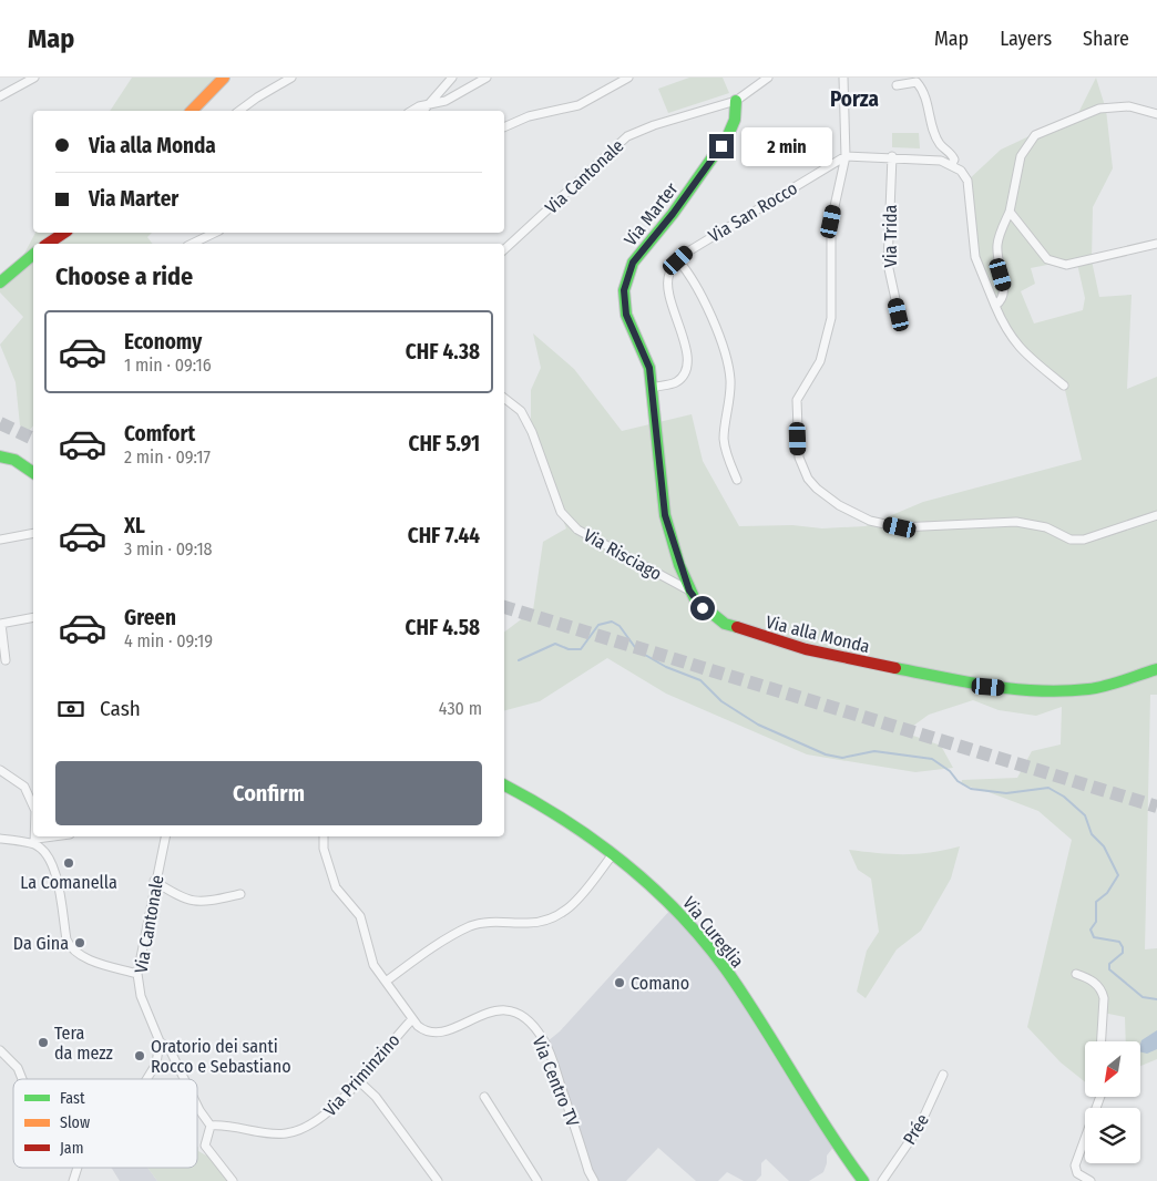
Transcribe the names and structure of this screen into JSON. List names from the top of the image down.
{
  "streets": {
    "street": [
      "Via Cantonale",
      "Via San Rocco",
      "Via Marter",
      "Via Trida",
      "Via Risciago",
      "Via alla Monda",
      "Via Cureglia",
      "Via Priminzino",
      "Via Centro TV",
      "Prée"
    ]
  },
  "crossings": [
    ["Via Cantonale", "Via Marter"],
    ["Via Cantonale", "Via Priminzino"],
    ["Via Marter", "Via alla Monda"],
    ["Via Risciago", "Via alla Monda"],
    ["Via Priminzino", "Via Centro TV"]
  ],
  "districts": ["Porza"],
  "places": [
    "La Comanella",
    "Da Gina",
    "Comano",
    "Tera da mezz",
    "Oratorio dei santi Rocco e Sebastiano"
  ],
  "legend": ["Fast", "Slow", "Jam"],
  "north": "bottom left",
  "page": {
    "header": "Map",
    "nav": ["Map", "Layers", "Share"],
    "banner": ["Via alla Monda", "Via Marter"],
    "bubble": "2 min",
    "heading": "Choose a ride",
    "list": [
      {
        "name": "Economy",
        "note": "1 min · 09:16",
        "value": "CHF 4.38"
      },
      {
        "name": "Comfort",
        "note": "2 min · 09:17",
        "value": "CHF 5.91"
      },
      {
        "name": "XL",
        "note": "3 min · 09:18",
        "value": "CHF 7.44"
      },
      {
        "name": "Green",
        "note": "4 min · 09:19",
        "value": "CHF 4.58"
      }
    ],
    "pay": ["Cash", "430 m"],
    "buttons": "Confirm"
  }
}
